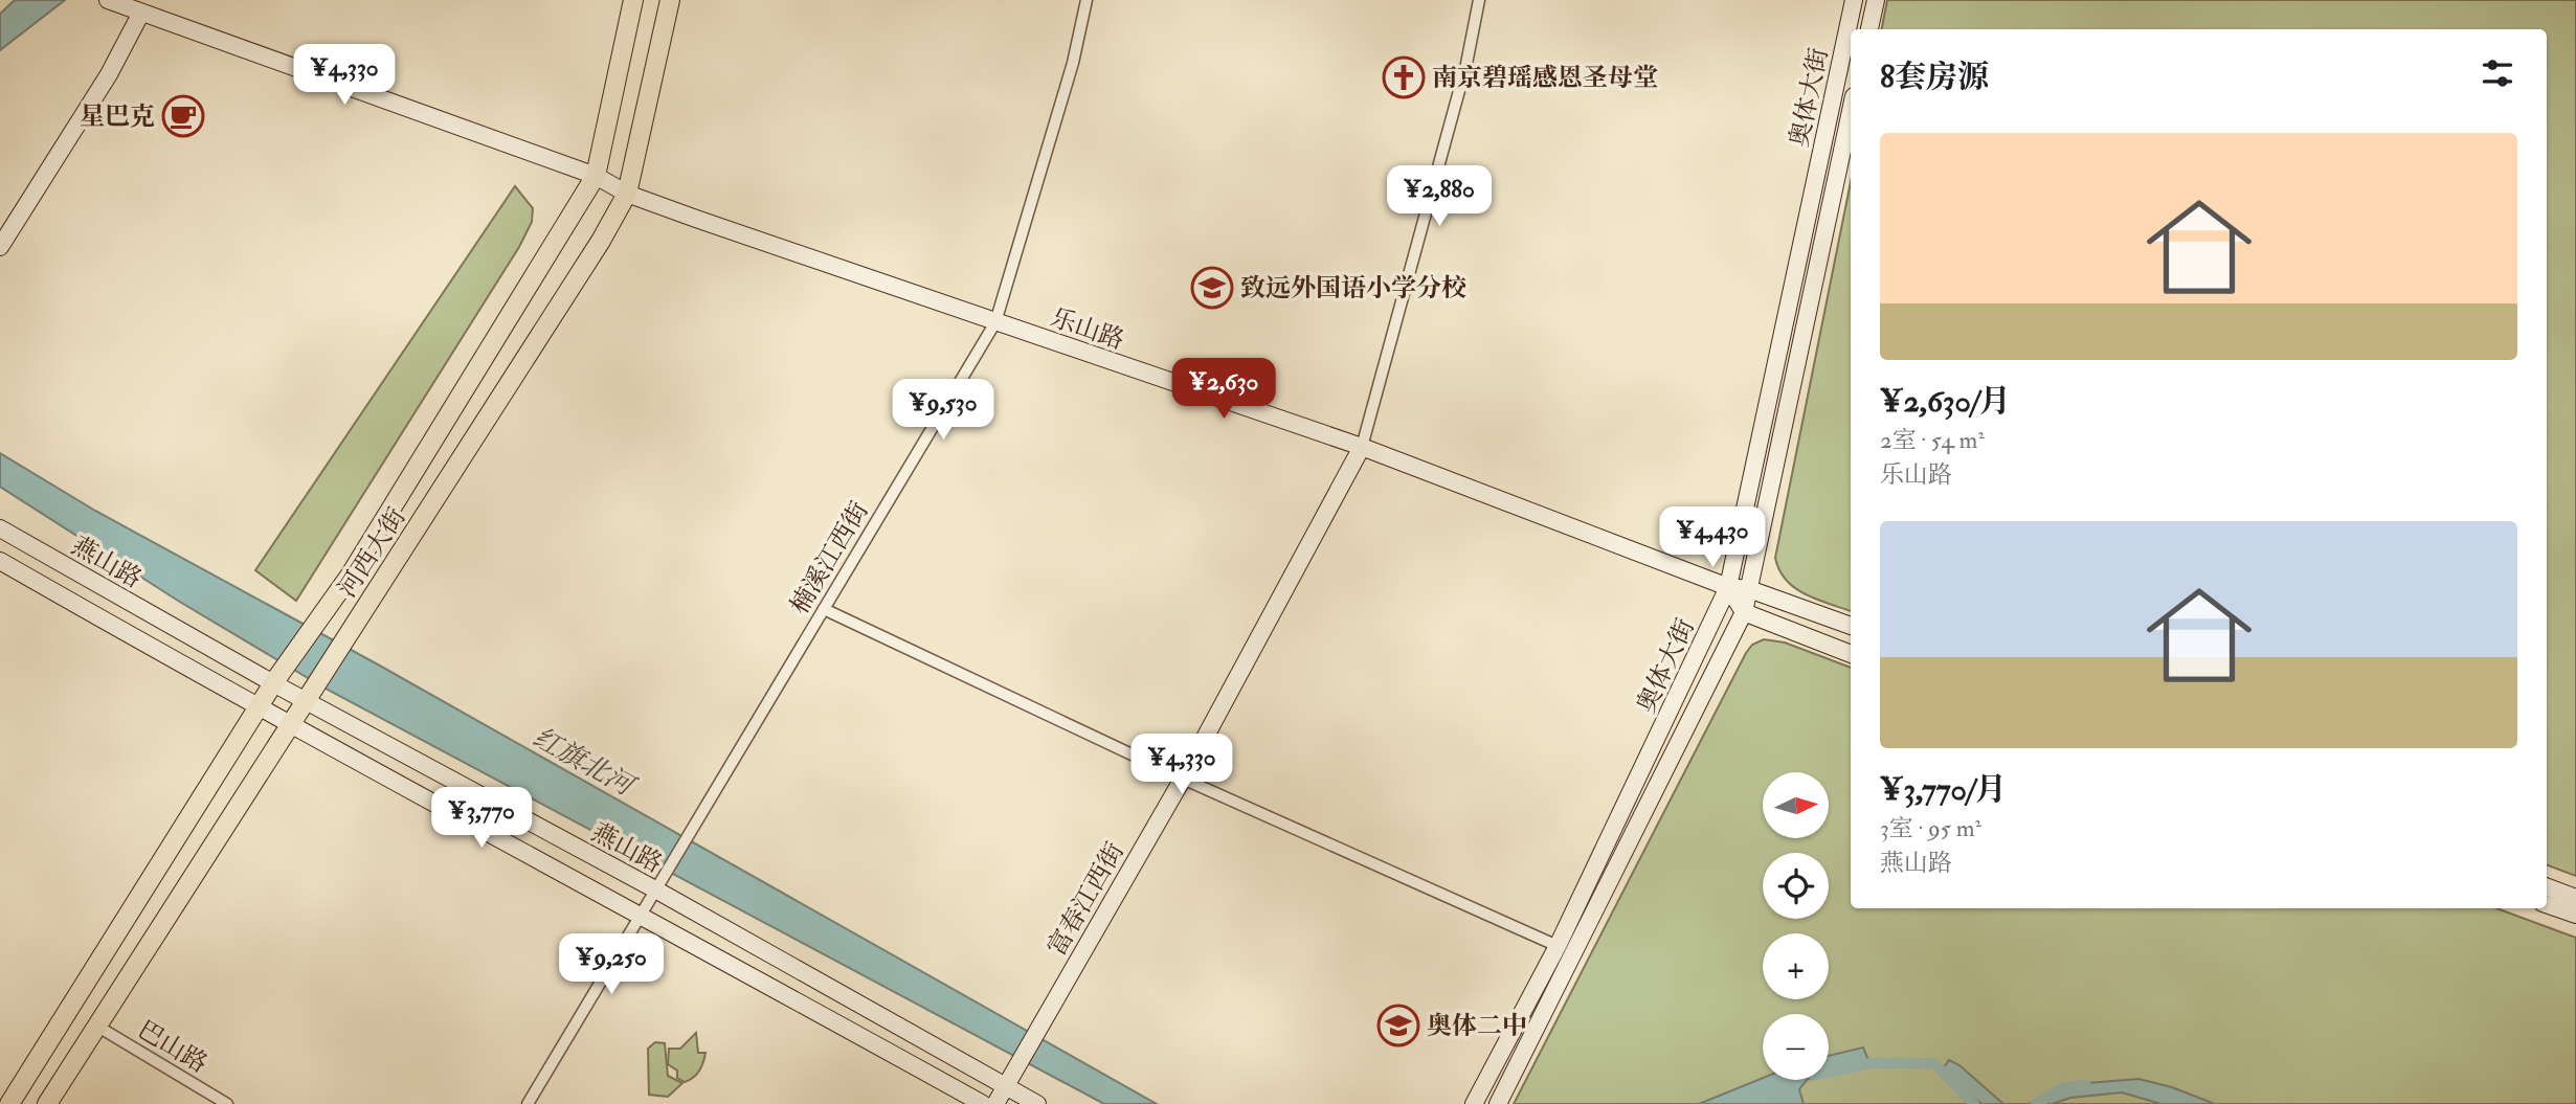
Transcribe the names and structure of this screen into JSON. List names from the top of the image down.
{
  "streets": {
    "main road": [
      "奥体大街",
      "乐山路",
      "河西大街",
      "燕山路",
      "富春江西街"
    ],
    "street": ["楠溪江西街", "巴山路"]
  },
  "crossings": [
    ["奥体大街", "乐山路"],
    ["乐山路", "河西大街"],
    ["乐山路", "楠溪江西街"],
    ["乐山路", "富春江西街"],
    ["河西大街", "燕山路"],
    ["河西大街", "巴山路"],
    ["楠溪江西街", "燕山路"],
    ["燕山路", "富春江西街"]
  ],
  "water": ["红旗北河"],
  "places": {
    "church": ["南京碧瑶感恩圣母堂"],
    "cafe": ["星巴克"],
    "school or university": ["致远外国语小学分校", "奥体二中"]
  },
  "north": "right",
  "page": {
    "heading": "8套房源",
    "price": [
      "¥4,330",
      "¥2,880",
      "¥2,630",
      "¥9,530",
      "¥4,430",
      "¥4,330",
      "¥3,770",
      "¥9,250"
    ],
    "list": [
      {
        "name": "¥2,630/月",
        "note": "2室 · 54 m² · 乐山路"
      },
      {
        "name": "¥3,770/月",
        "note": "3室 · 95 m² · 燕山路"
      }
    ],
    "map_buttons": ["+", "−"]
  }
}
